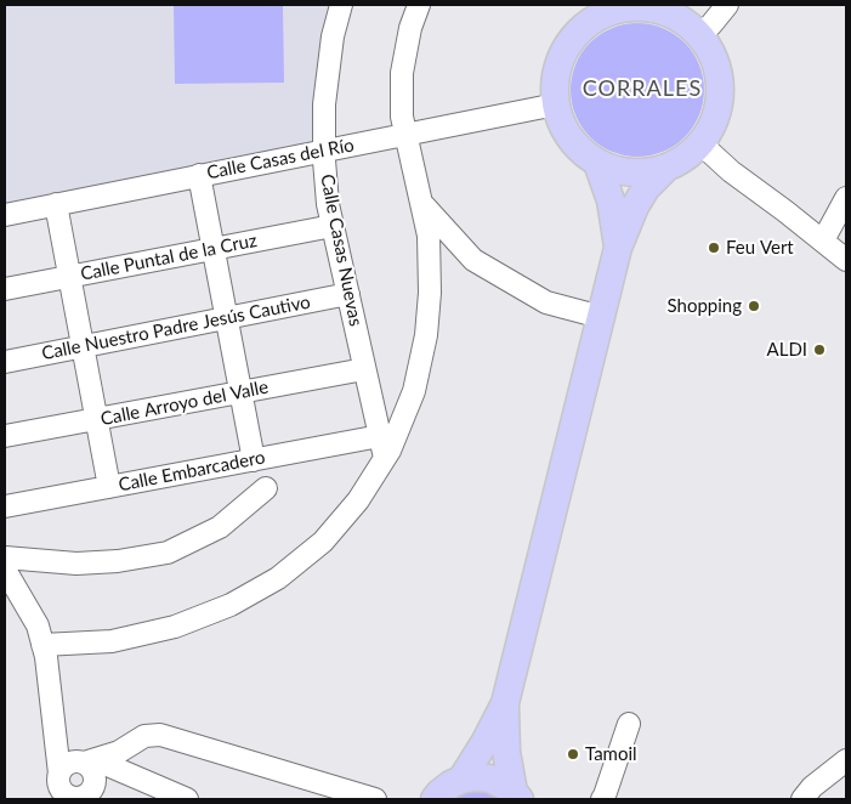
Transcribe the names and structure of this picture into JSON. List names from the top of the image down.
{
  "streets": {
    "street": [
      "Calle Casas del Río",
      "Calle Casas Nuevas",
      "Calle Puntal de la Cruz",
      "Calle Nuestro Padre Jesús Cautivo",
      "Calle Arroyo del Valle",
      "Calle Embarcadero"
    ]
  },
  "crossings": [
    ["Calle Casas del Río", "Calle Casas Nuevas"],
    ["Calle Casas Nuevas", "Calle Puntal de la Cruz"],
    ["Calle Casas Nuevas", "Calle Nuestro Padre Jesús Cautivo"],
    ["Calle Casas Nuevas", "Calle Arroyo del Valle"],
    ["Calle Casas Nuevas", "Calle Embarcadero"]
  ],
  "districts": ["CORRALES"],
  "places": [
    "Feu Vert",
    "Shopping",
    "ALDI",
    "Tamoil"
  ]
}
